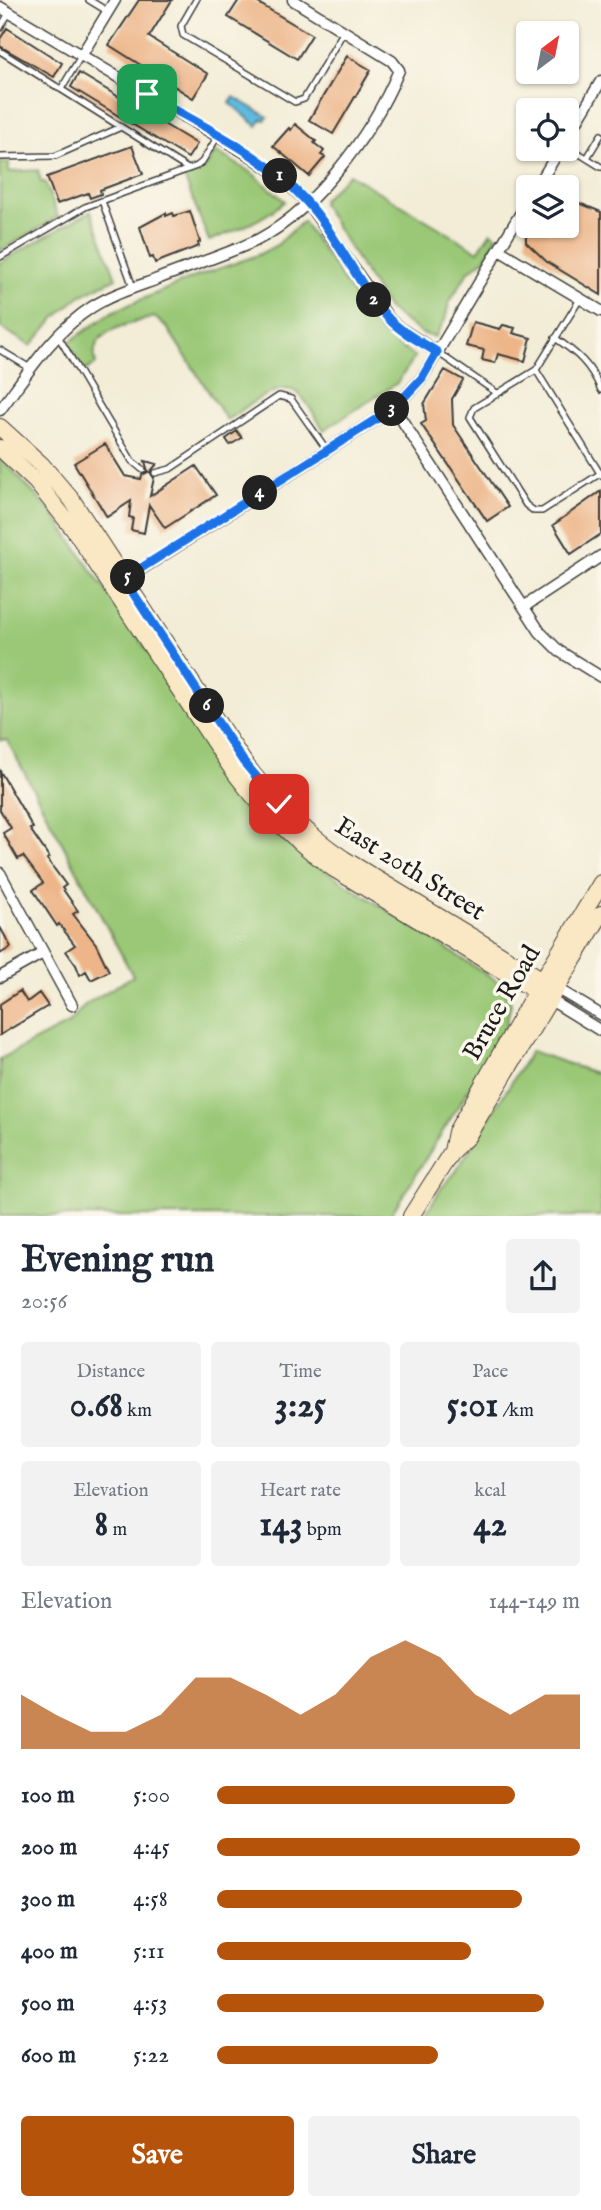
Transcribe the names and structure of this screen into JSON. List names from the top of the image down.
{
  "streets": {
    "street": ["East 20th Street", "Bruce Road"]
  },
  "crossings": [
    ["East 20th Street", "Bruce Road"]
  ],
  "north": "top right",
  "page": {
    "pins": [
      "1",
      "2",
      "3",
      "4",
      "5",
      "6"
    ],
    "heading": ["Evening run", "20:56"],
    "stats": [
      ["Distance", "0.68 km"],
      ["Time", "3:25"],
      ["Pace", "5:01 /km"],
      ["Elevation", "8 m"],
      ["Heart rate", "143 bpm"],
      ["kcal", "42"]
    ],
    "chart": ["Elevation", "144–149 m"],
    "list": [
      {
        "name": "100 m",
        "note": "5:00"
      },
      {
        "name": "200 m",
        "note": "4:45"
      },
      {
        "name": "300 m",
        "note": "4:58"
      },
      {
        "name": "400 m",
        "note": "5:11"
      },
      {
        "name": "500 m",
        "note": "4:53"
      },
      {
        "name": "600 m",
        "note": "5:22"
      }
    ],
    "buttons": ["Save", "Share"]
  }
}
